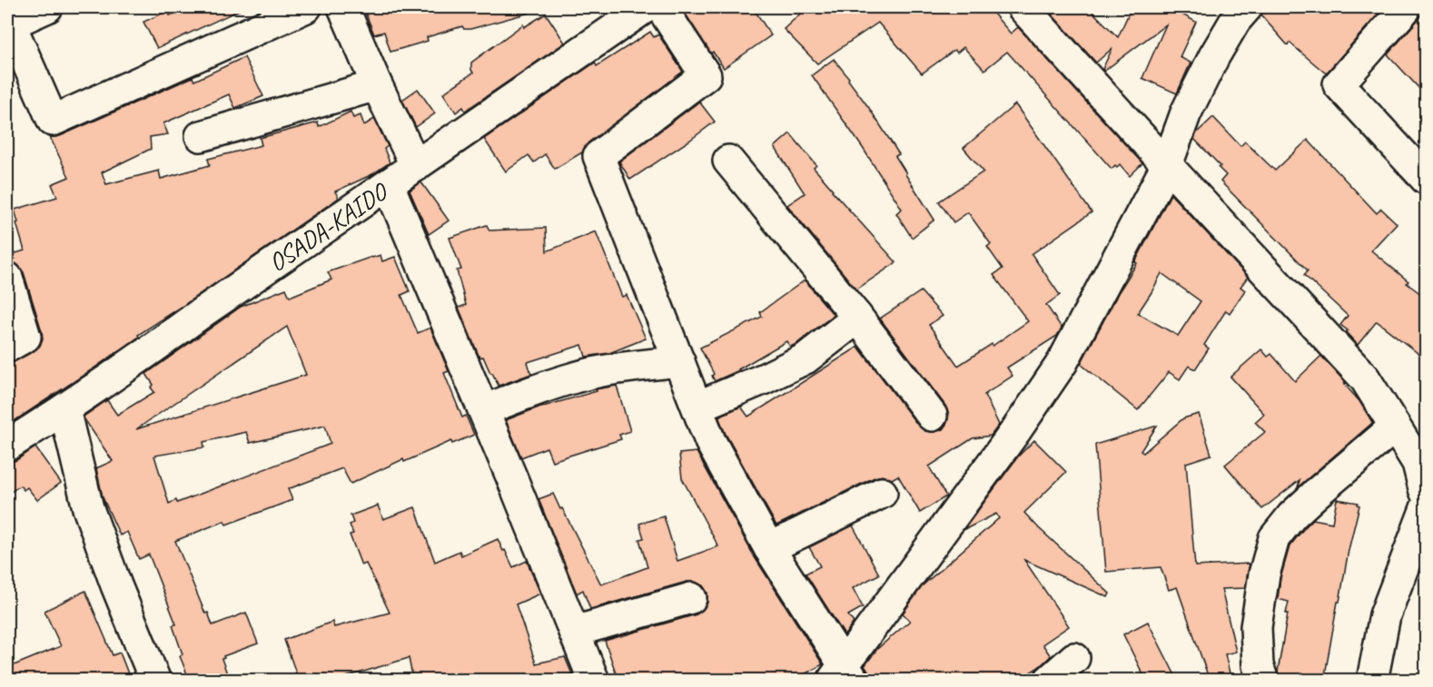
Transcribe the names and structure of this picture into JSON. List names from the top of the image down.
{
  "streets": {
    "street": ["OSADA-KAIDO"]
  }
}
